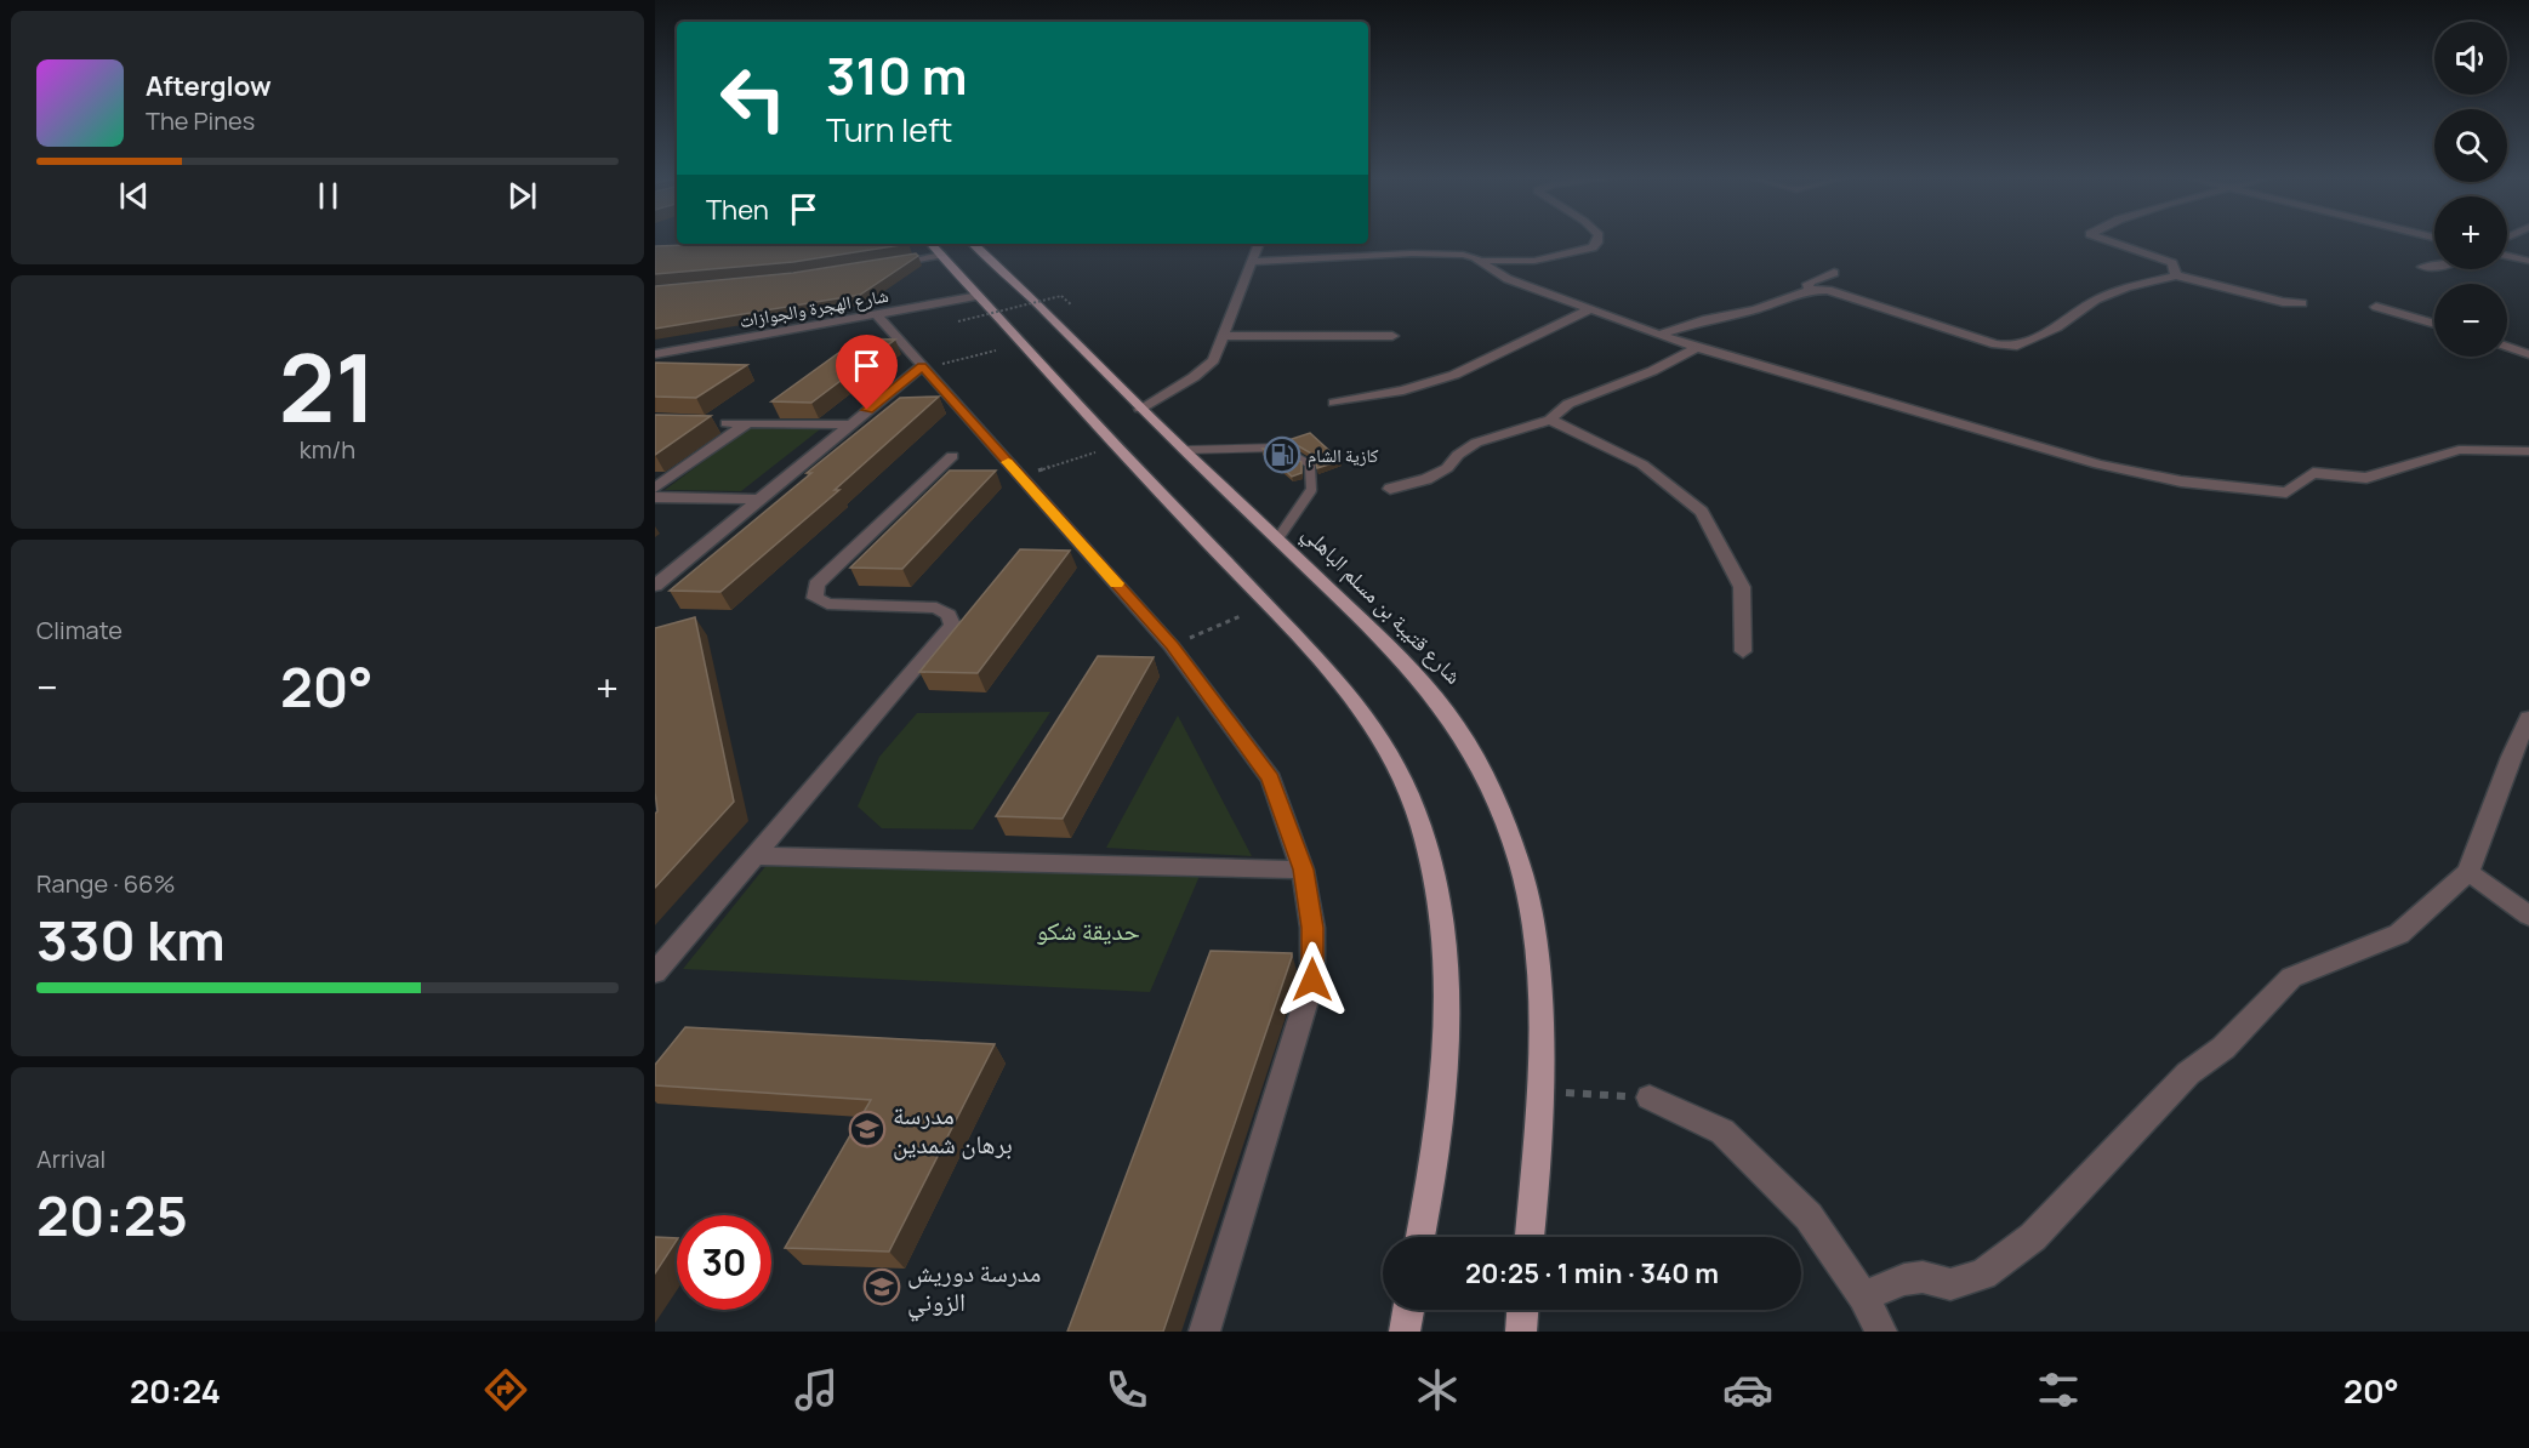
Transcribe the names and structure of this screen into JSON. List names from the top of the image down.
{
  "streets": {
    "main road": ["شارع قتيبة بن مسلم الباهلي"],
    "street": ["شارع الهجرة والجوازات"]
  },
  "parks": ["حديقة شكو"],
  "places": {
    "fuel station": ["كازية الشام"],
    "school or university": ["مدرسة برهان شمدين", "مدرسة دوريش الزوني"]
  },
  "page": {
    "map_buttons": ["+", "−"],
    "turn": ["310 m", "Turn left"],
    "song": ["Afterglow", "The Pines"],
    "then": "Then",
    "tile": [
      ["21", "km/h"],
      "Climate",
      ["Range · 66%", "330 km"],
      ["Arrival", "20:25"]
    ],
    "heat": ["−", "20°", "+"],
    "limit": "30",
    "trip": "20:25 · 1 min · 340 m",
    "tabs": ["20:24", "20°"]
  }
}
